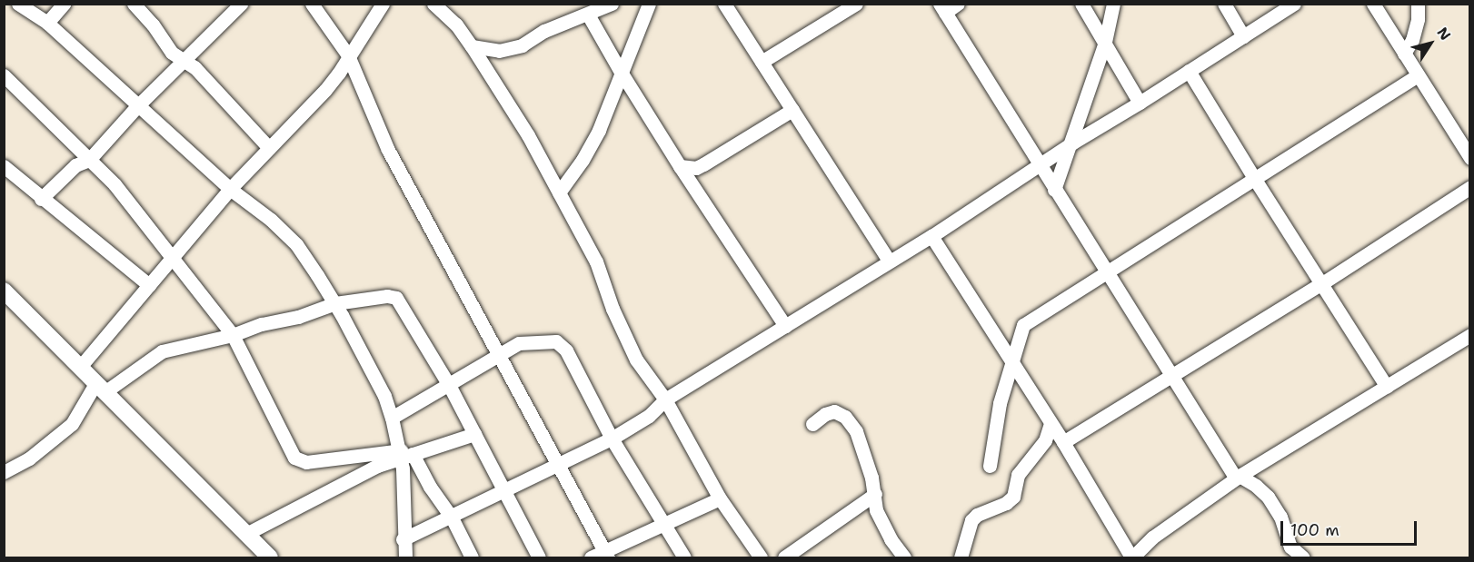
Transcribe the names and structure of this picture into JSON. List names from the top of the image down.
{
  "scale_bar": "100 m",
  "north": "top right"
}
